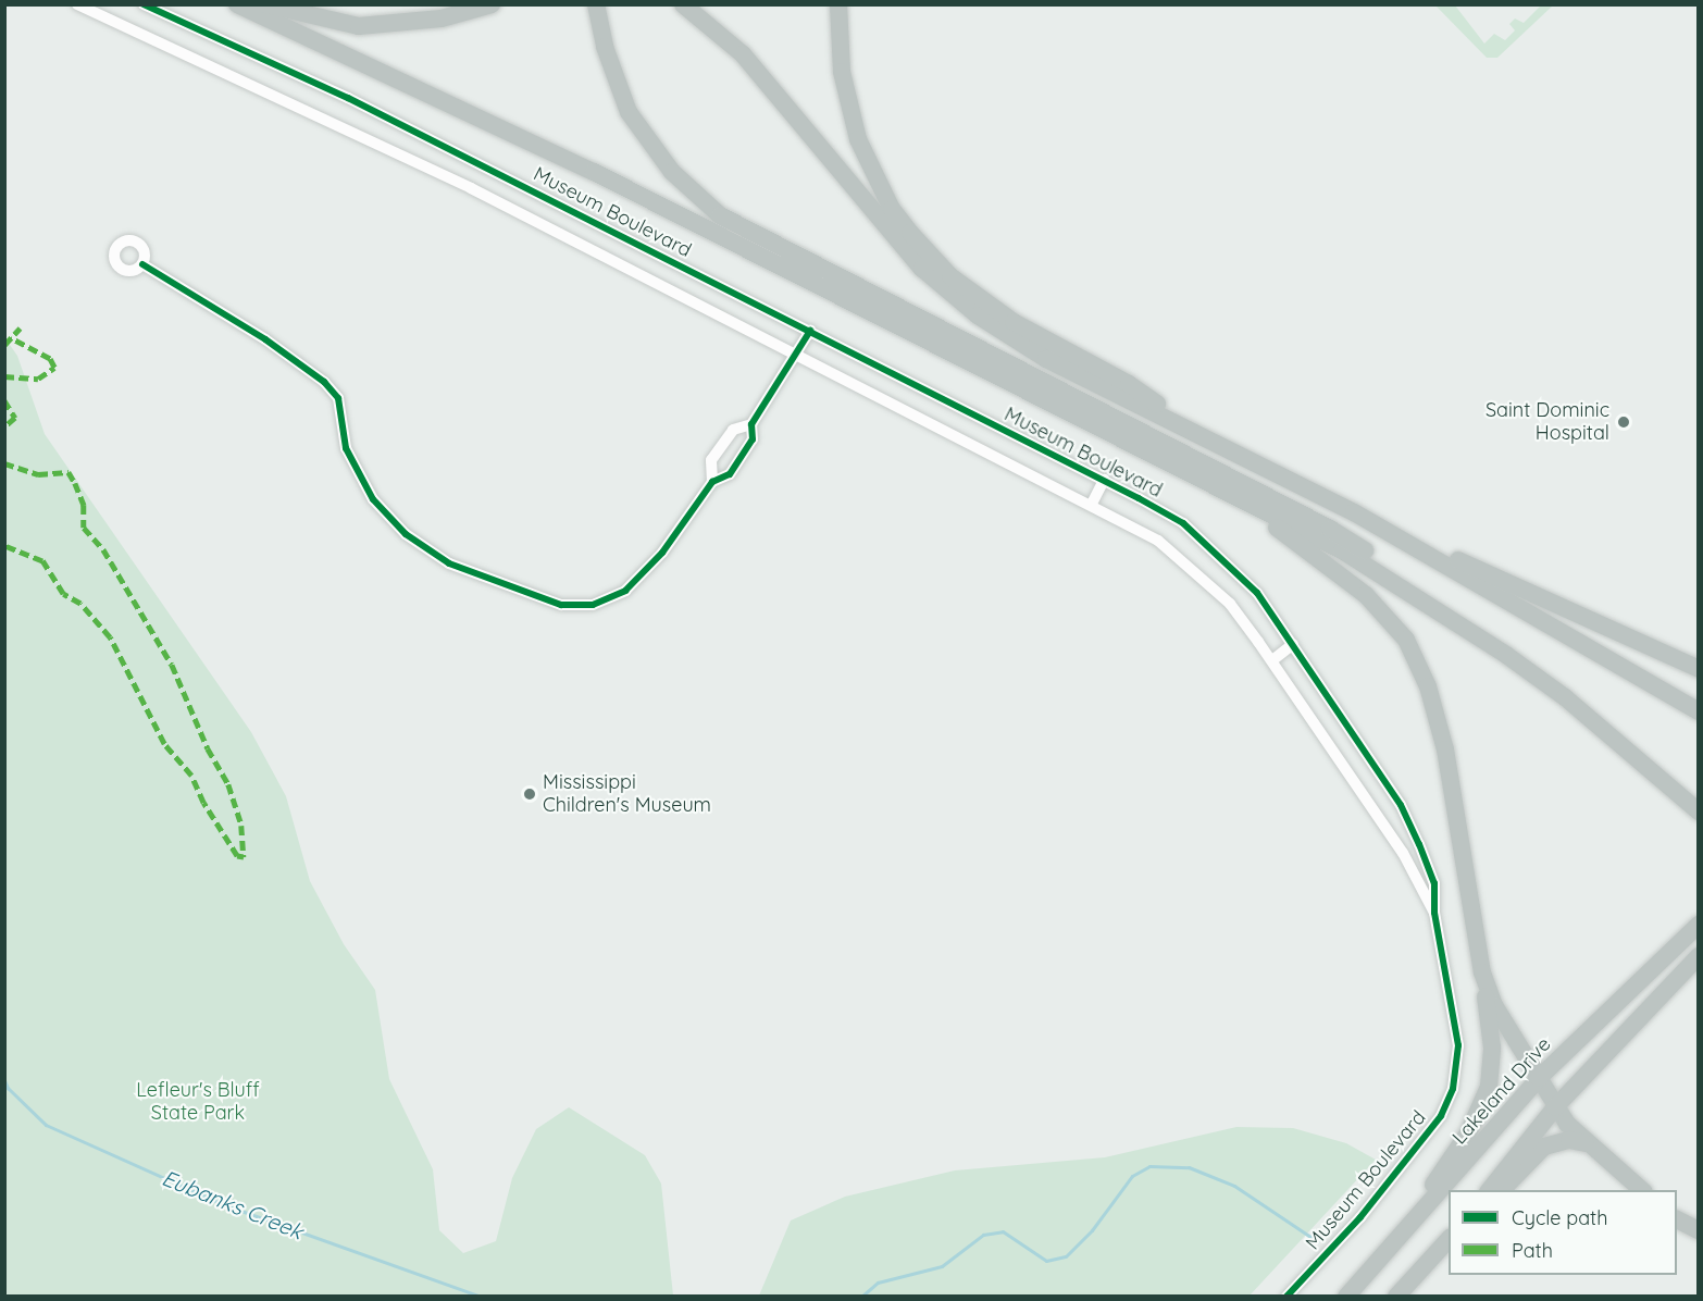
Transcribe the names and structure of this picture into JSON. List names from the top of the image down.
{
  "streets": {
    "highway": ["Lakeland Drive"],
    "street": ["Museum Boulevard"]
  },
  "water": ["Eubanks Creek"],
  "parks": ["Lefleur's Bluff State Park"],
  "places": ["Saint Dominic Hospital", "Mississippi Children's Museum"],
  "legend": ["Cycle path", "Path"]
}
